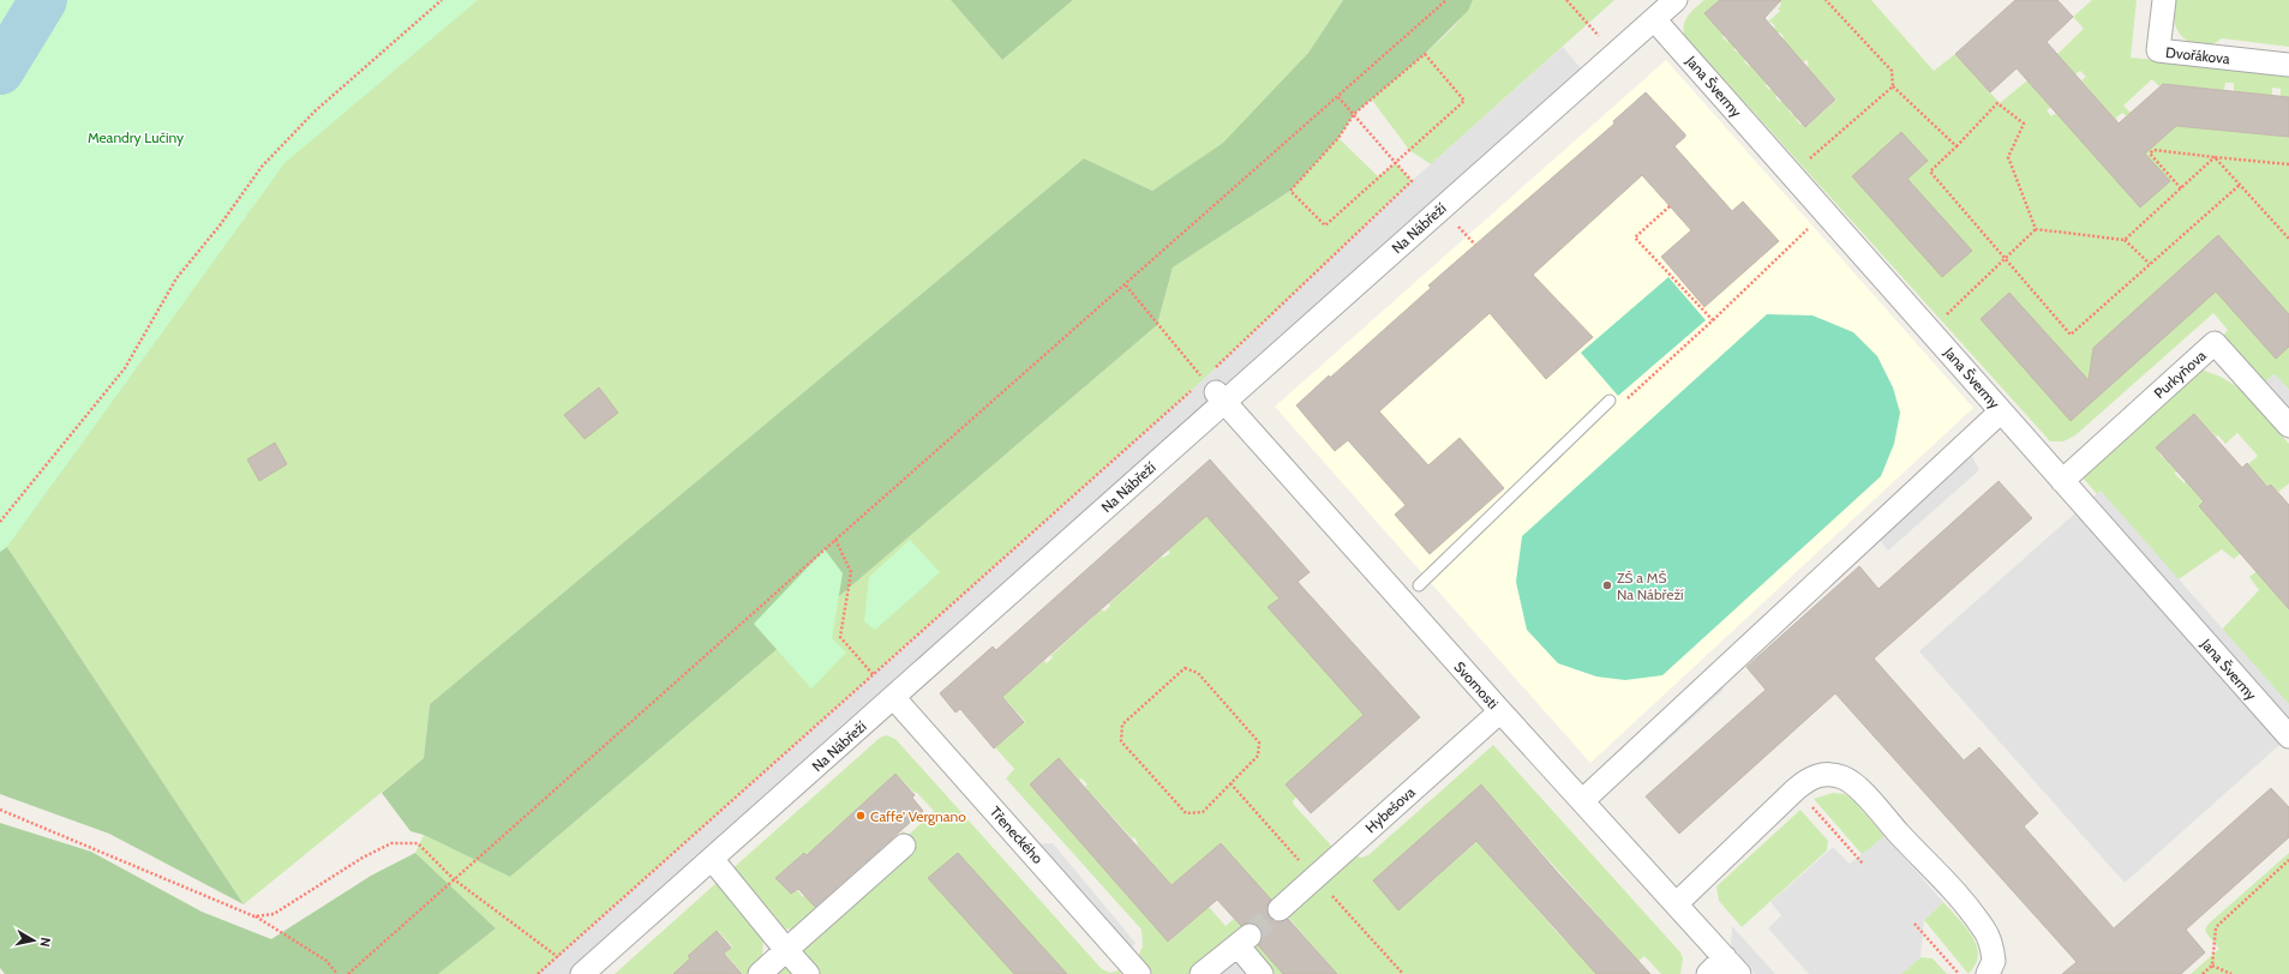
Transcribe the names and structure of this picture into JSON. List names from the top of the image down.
{
  "streets": {
    "street": [
      "Dvořákova",
      "Jana Švermy",
      "Na Nábřeží",
      "Purkyňova",
      "Svornosti",
      "Hybešova",
      "Třeneckého"
    ]
  },
  "crossings": [
    ["Jana Švermy", "Na Nábřeží"],
    ["Jana Švermy", "Purkyňova"],
    ["Na Nábřeží", "Svornosti"],
    ["Na Nábřeží", "Třeneckého"],
    ["Svornosti", "Hybešova"]
  ],
  "parks": ["Meandry Lučiny"],
  "places": ["ZŠ a MŠ Na Nábřeží", "Caffe' Vergnano"],
  "north": "right"
}
